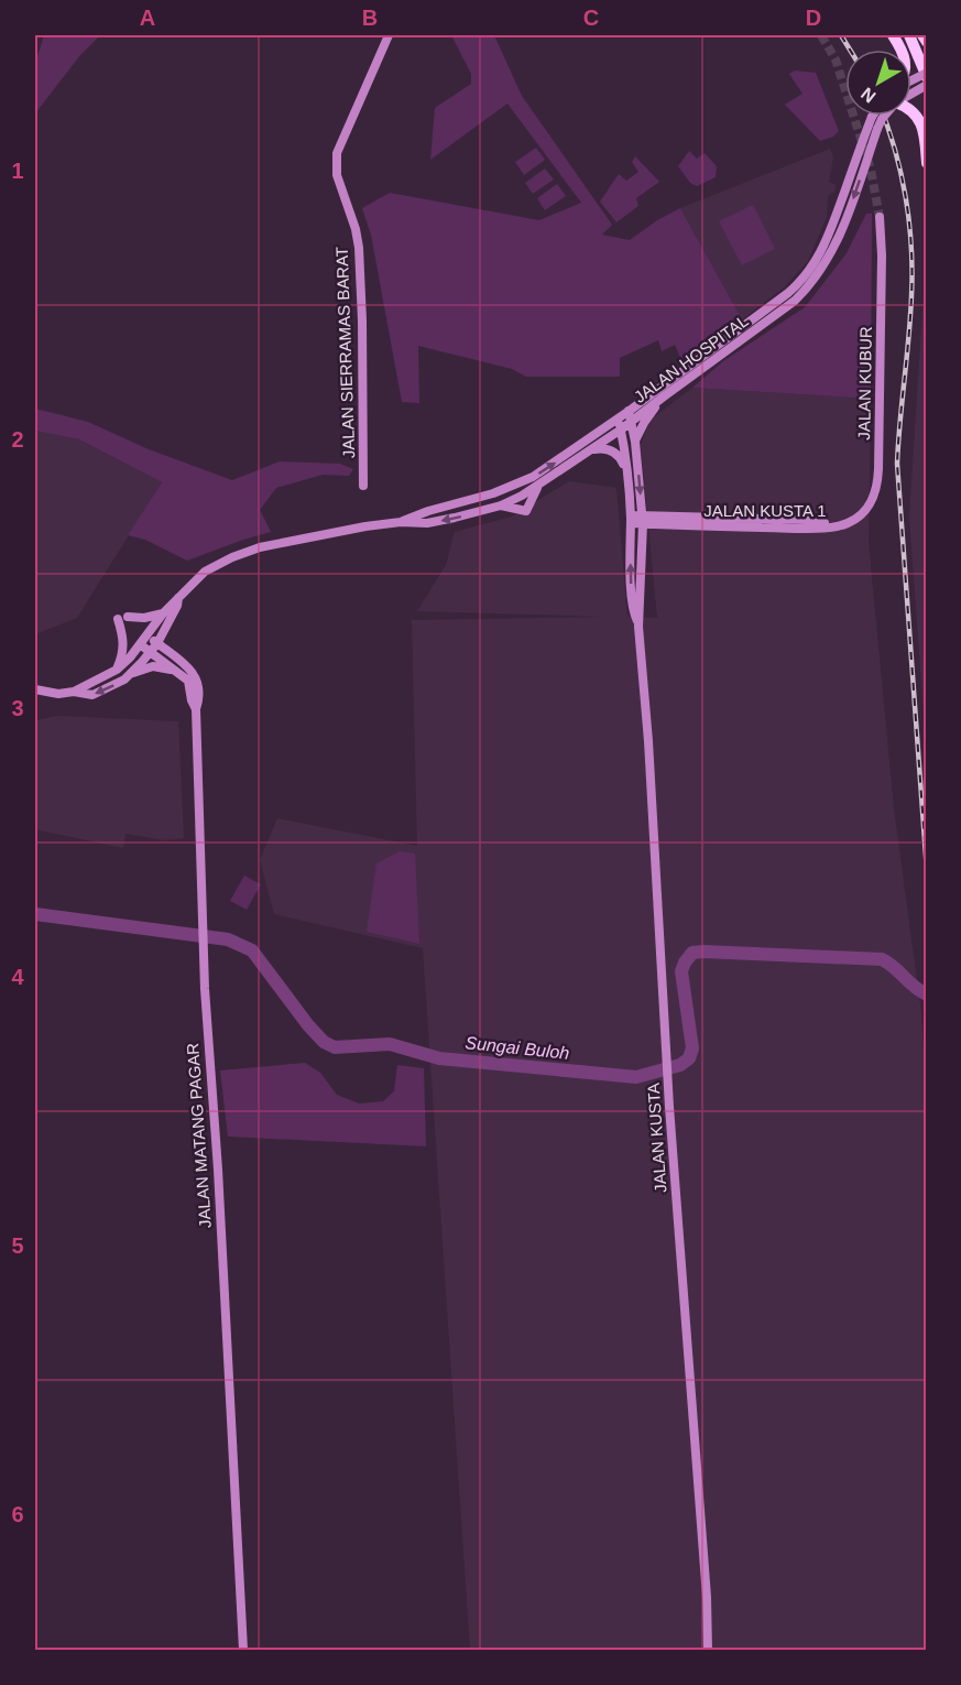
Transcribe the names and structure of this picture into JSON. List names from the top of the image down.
{
  "streets": {
    "main road": [
      "JALAN SIERRAMAS BARAT",
      "JALAN HOSPITAL",
      "JALAN KUBUR",
      "JALAN KUSTA 1",
      "JALAN MATANG PAGAR",
      "JALAN KUSTA"
    ]
  },
  "crossings": [
    ["JALAN HOSPITAL", "JALAN KUSTA"],
    ["JALAN KUBUR", "JALAN KUSTA 1"],
    ["JALAN KUSTA 1", "JALAN KUSTA"]
  ],
  "water": ["Sungai Buloh"],
  "north": "bottom left",
  "grid": {
    "columns": [
      "A",
      "B",
      "C",
      "D"
    ],
    "rows": [
      "1",
      "2",
      "3",
      "4",
      "5",
      "6"
    ]
  }
}
